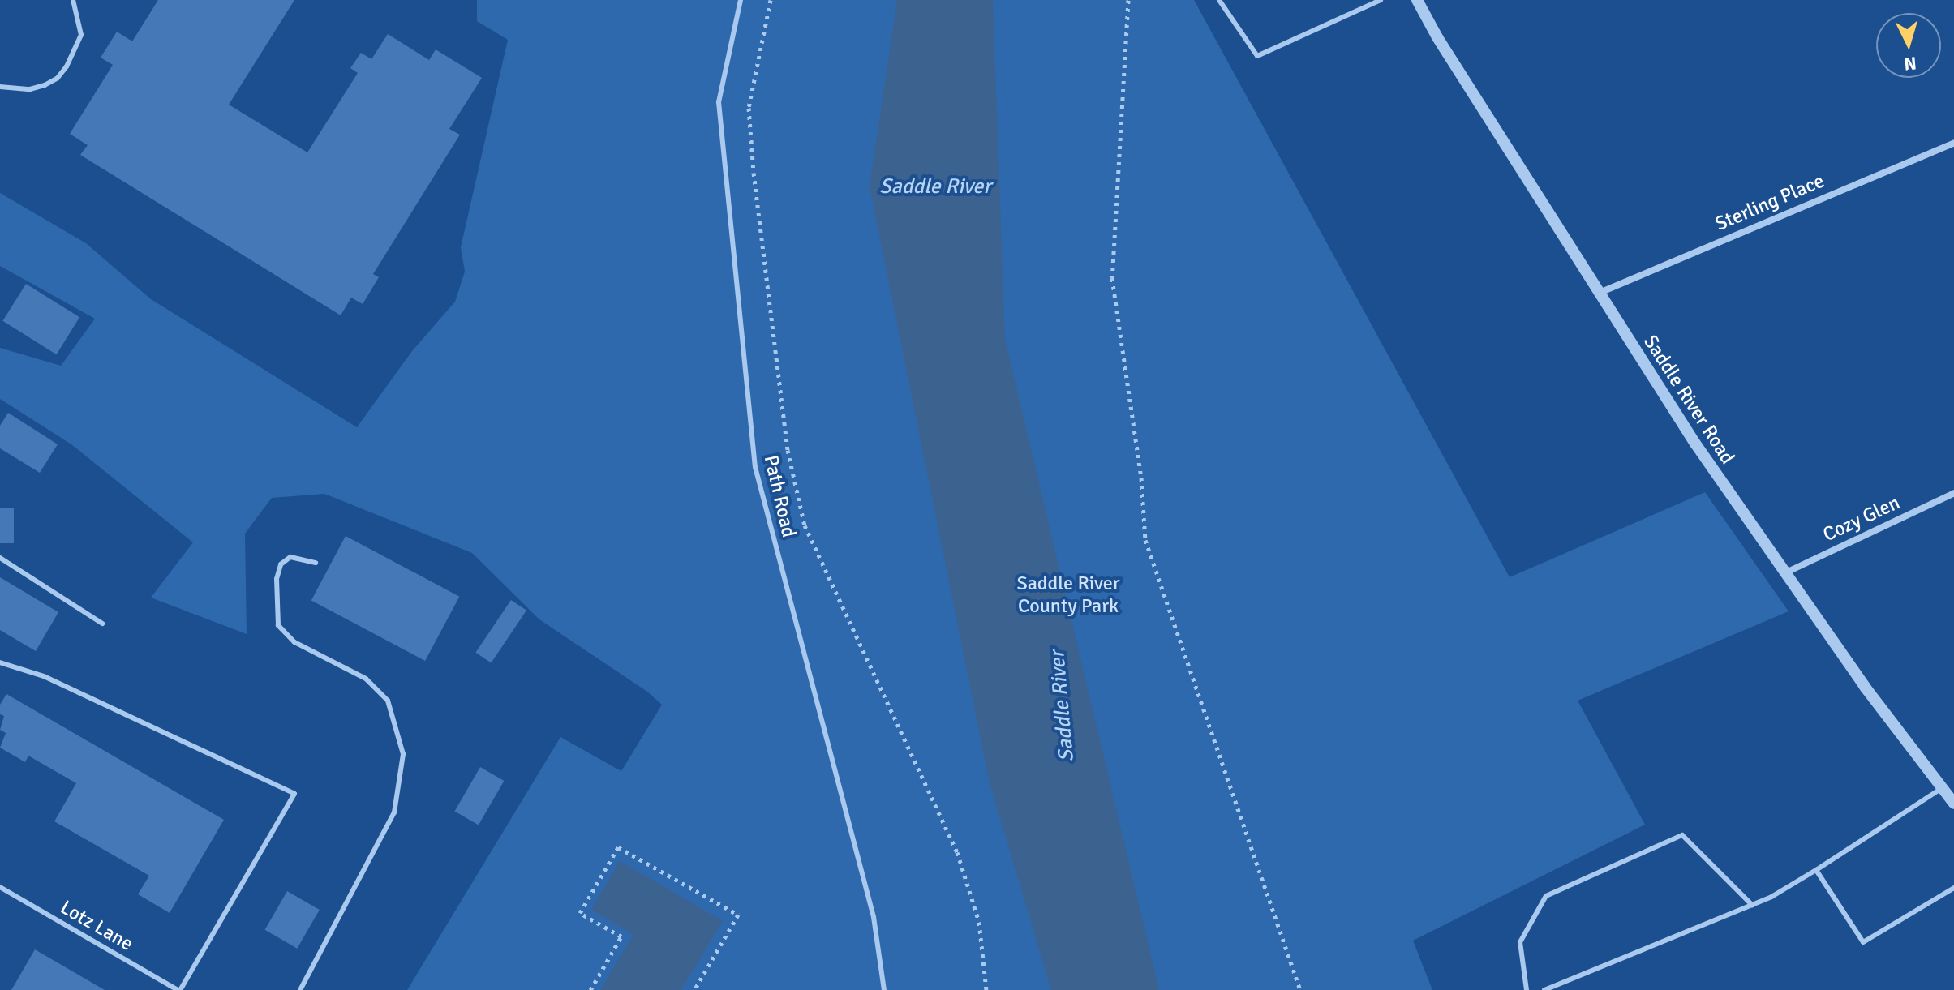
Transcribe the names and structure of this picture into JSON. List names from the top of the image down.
{
  "streets": {
    "street": ["Sterling Place", "Saddle River Road", "Cozy Glen"],
    "lane": ["Path Road", "Lotz Lane"]
  },
  "crossings": [
    ["Sterling Place", "Saddle River Road"],
    ["Saddle River Road", "Cozy Glen"]
  ],
  "water": ["Saddle River"],
  "parks": ["Saddle River County Park"],
  "north": "bottom"
}
